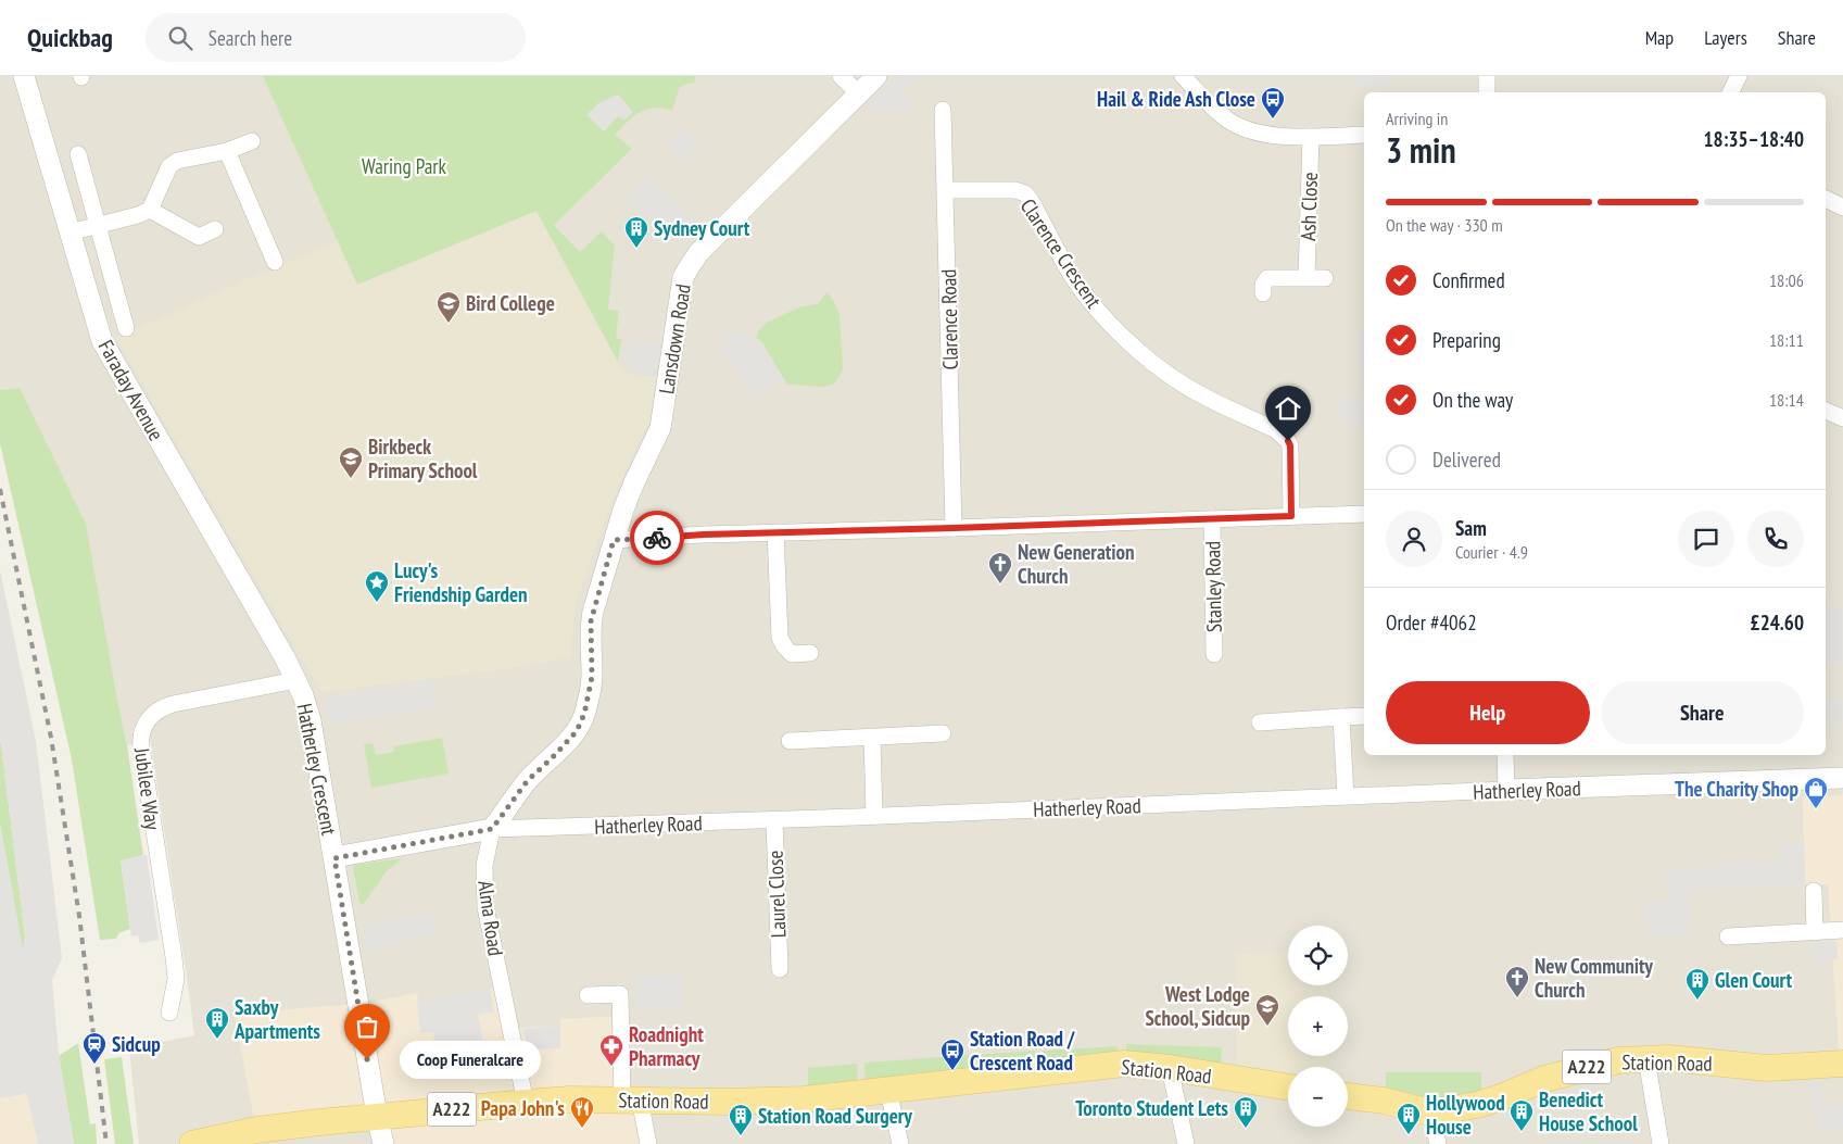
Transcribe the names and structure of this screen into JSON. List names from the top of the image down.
{
  "streets": {
    "main road": ["Station Road", "A222"],
    "street": [
      "Ash Close",
      "Clarence Crescent",
      "Clarence Road",
      "Lansdown Road",
      "Faraday Avenue",
      "Stanley Road",
      "Hatherley Crescent",
      "Jubilee Way",
      "Hatherley Road",
      "Laurel Close",
      "Alma Road"
    ]
  },
  "crossings": [
    ["Clarence Crescent", "Clarence Road"],
    ["Lansdown Road", "Alma Road"],
    ["Faraday Avenue", "Hatherley Crescent"],
    ["Faraday Avenue", "Jubilee Way"],
    ["Hatherley Crescent", "Jubilee Way"],
    ["Hatherley Crescent", "Hatherley Road"],
    ["Hatherley Crescent", "Station Road"],
    ["Hatherley Road", "Laurel Close"],
    ["Hatherley Road", "Alma Road"],
    ["Alma Road", "Station Road"]
  ],
  "parks": ["Waring Park"],
  "places": {
    "bus stop": ["Hail & Ride Ash Close", "Station Road / Crescent Road"],
    "building": [
      "Sydney Court",
      "Glen Court",
      "Saxby Apartments",
      "Toronto Student Lets",
      "Benedict House School",
      "Hollywood House",
      "Station Road Surgery"
    ],
    "school or university": ["Bird College", "Birkbeck Primary School", "West Lodge School, Sidcup"],
    "church": ["New Generation Church", "New Community Church"],
    "place": ["Lucy's Friendship Garden"],
    "shop": ["The Charity Shop"],
    "other": ["Coop Funeralcare"],
    "station": ["Sidcup"],
    "pharmacy": ["Roadnight Pharmacy"],
    "restaurant": ["Papa John's"]
  },
  "page": {
    "header": "Quickbag",
    "search": "Search here",
    "nav": ["Map", "Layers", "Share"],
    "heading": ["3 min", "Arriving in", "18:35–18:40"],
    "panel": [
      "Sam",
      "Courier · 4.9",
      "Order #4062",
      "£24.60"
    ],
    "bar": "On the way · 330 m",
    "list": [
      ["Confirmed", "18:06"],
      ["Preparing", "18:11"],
      ["On the way", "18:14"],
      "Delivered"
    ],
    "buttons": ["Help", "Share"],
    "map_buttons": ["+", "−"],
    "bubble": "Coop Funeralcare"
  }
}
